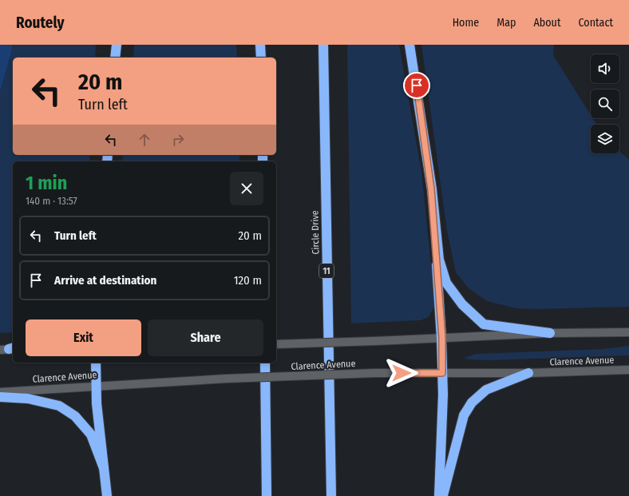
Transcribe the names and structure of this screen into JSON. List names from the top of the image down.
{
  "streets": {
    "highway": ["Circle Drive", "11"],
    "main road": ["Clarence Avenue"]
  },
  "page": {
    "header": "Routely",
    "nav": [
      "Home",
      "Map",
      "About",
      "Contact"
    ],
    "turn": ["20 m", "Turn left"],
    "heading": ["1 min", "140 m · 13:57"],
    "list": [
      {
        "name": "Turn left",
        "value": "20 m"
      },
      {
        "name": "Arrive at destination",
        "value": "120 m"
      }
    ],
    "buttons": ["Exit", "Share"]
  }
}
